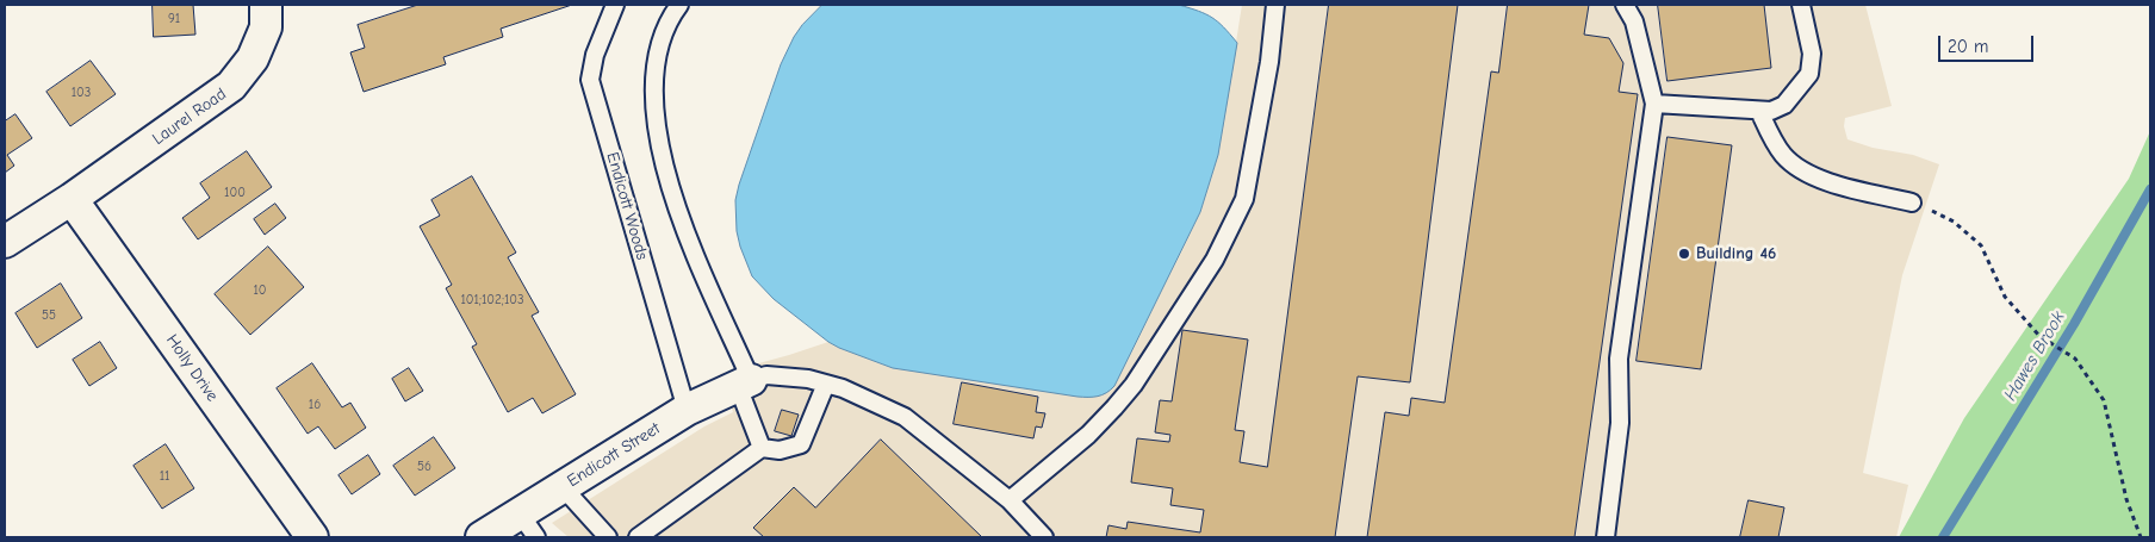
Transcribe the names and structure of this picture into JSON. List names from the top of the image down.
{
  "streets": {
    "street": ["Laurel Road", "Holly Drive", "Endicott Street"],
    "lane": ["Endicott Woods"]
  },
  "crossings": [
    ["Laurel Road", "Holly Drive"],
    ["Endicott Woods", "Endicott Street"]
  ],
  "water": ["Hawes Brook"],
  "places": ["Building 46"],
  "house_numbers": [
    "91",
    "103",
    "100",
    "10",
    "101;102;103",
    "55",
    "16",
    "56",
    "11"
  ],
  "scale_bar": "20 m"
}
